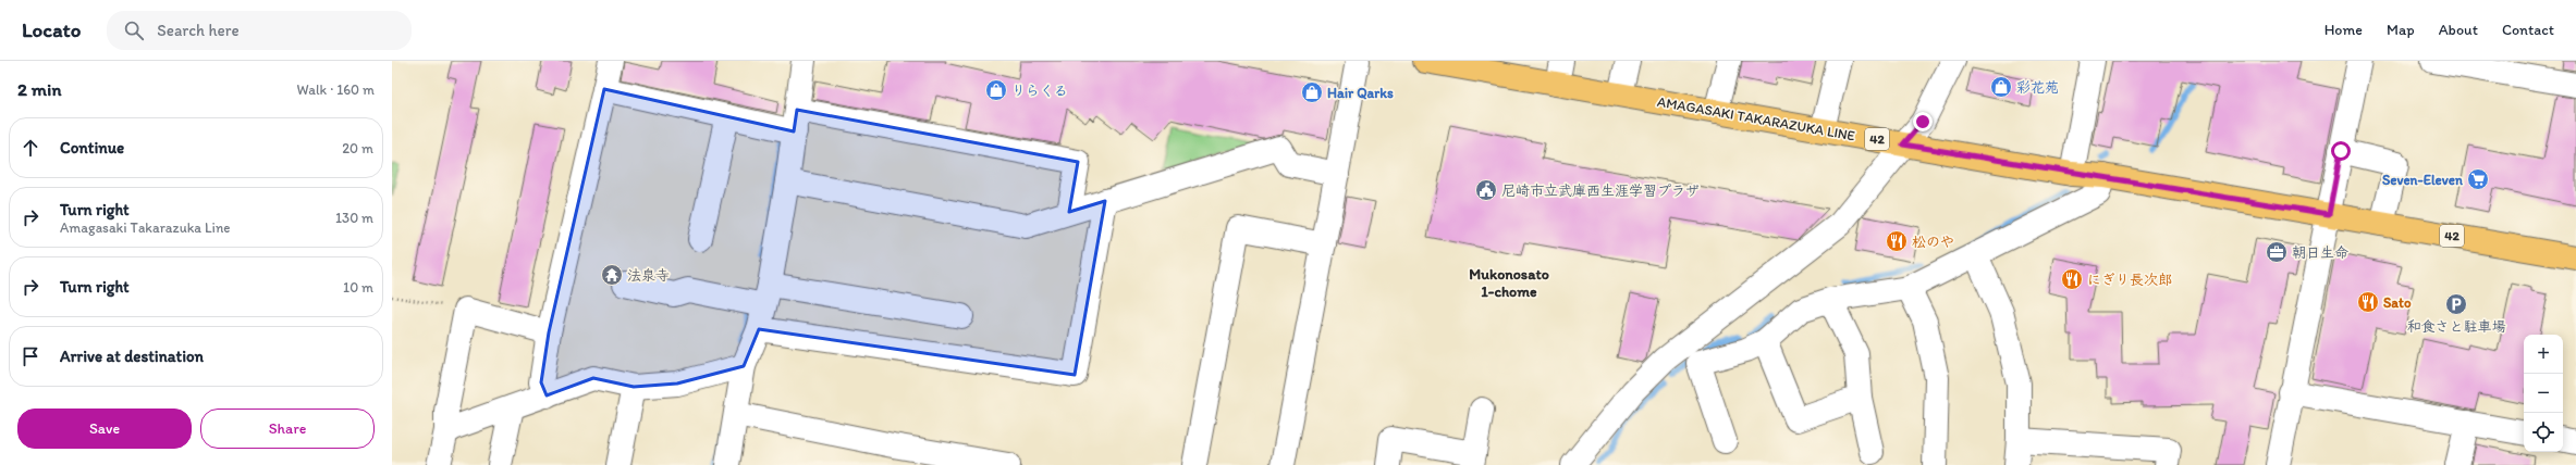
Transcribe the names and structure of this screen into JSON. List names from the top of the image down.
{
  "streets": {
    "main road": ["AMAGASAKI TAKARAZUKA LINE", "42"]
  },
  "districts": ["Mukonosato 1-chome"],
  "places": {
    "shop": ["彩花苑", "りらくる", "Hair Qarks"],
    "supermarket": ["Seven-Eleven"],
    "public building": ["尼崎市立武庫西生涯学習プラザ"],
    "restaurant": ["松のや", "にぎり長次郎", "Sato"],
    "office": ["朝日生命"],
    "temple": ["法泉寺"],
    "parking": ["和食さと駐車場"]
  },
  "page": {
    "header": "Locato",
    "search": "Search here",
    "nav": [
      "Home",
      "Map",
      "About",
      "Contact"
    ],
    "heading": ["2 min", "Walk · 160 m"],
    "list": [
      ["Continue", "20 m"],
      ["Turn right", "Amagasaki Takarazuka Line", "130 m"],
      ["Turn right", "10 m"],
      "Arrive at destination"
    ],
    "map_buttons": ["+", "−"],
    "buttons": ["Save", "Share"]
  }
}
